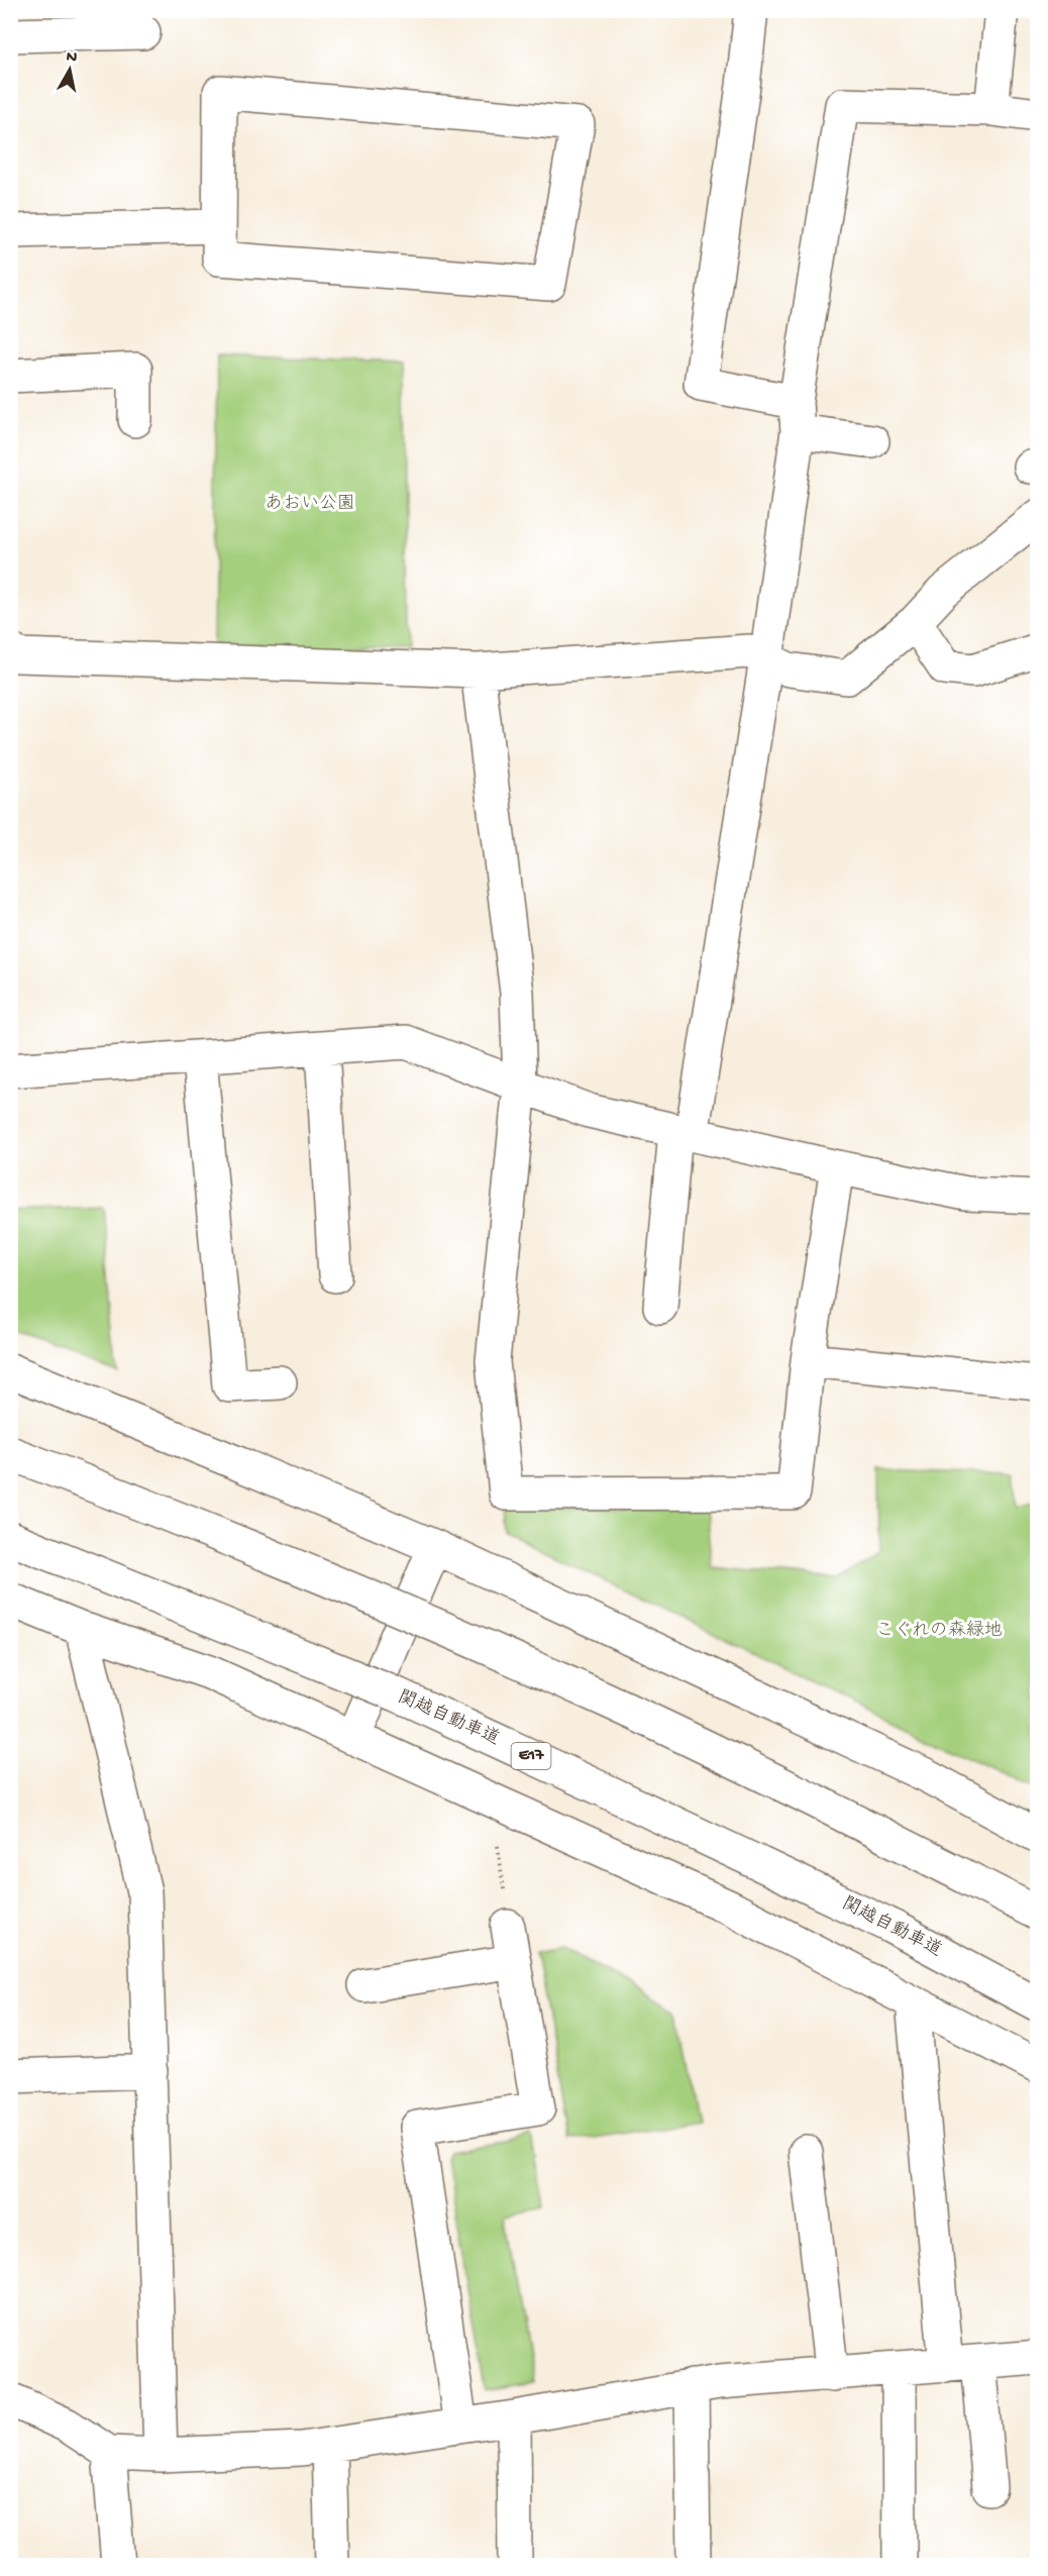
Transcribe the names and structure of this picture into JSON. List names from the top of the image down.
{
  "streets": {
    "main road": ["関越自動車道", "E17"]
  },
  "parks": ["あおい公園", "こぐれの森緑地"],
  "north": "top"
}
